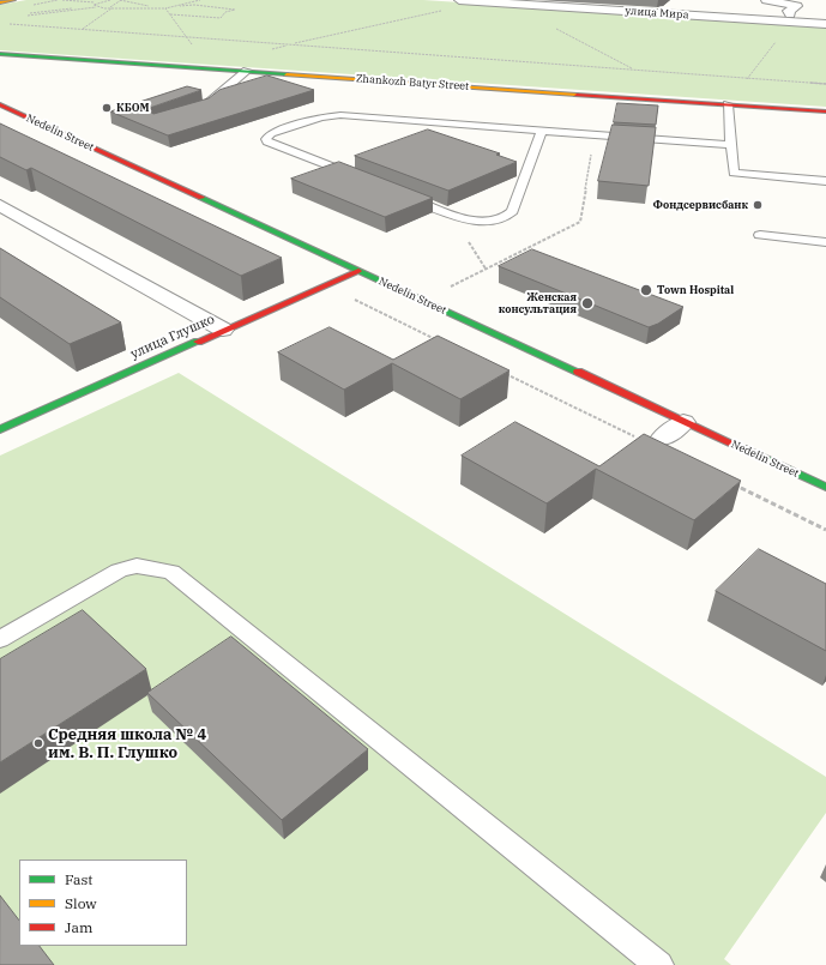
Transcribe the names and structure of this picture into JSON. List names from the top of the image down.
{
  "streets": {
    "street": [
      "улица Мира",
      "Zhankozh Batyr Street",
      "Nedelin Street",
      "улица Глушко"
    ]
  },
  "crossings": [
    ["Nedelin Street", "улица Глушко"]
  ],
  "places": [
    "КБОМ",
    "Фондсервисбанк",
    "Town Hospital",
    "Женская консультация",
    "Средняя школа № 4 им. В. П. Глушко"
  ],
  "legend": ["Fast", "Slow", "Jam"]
}
